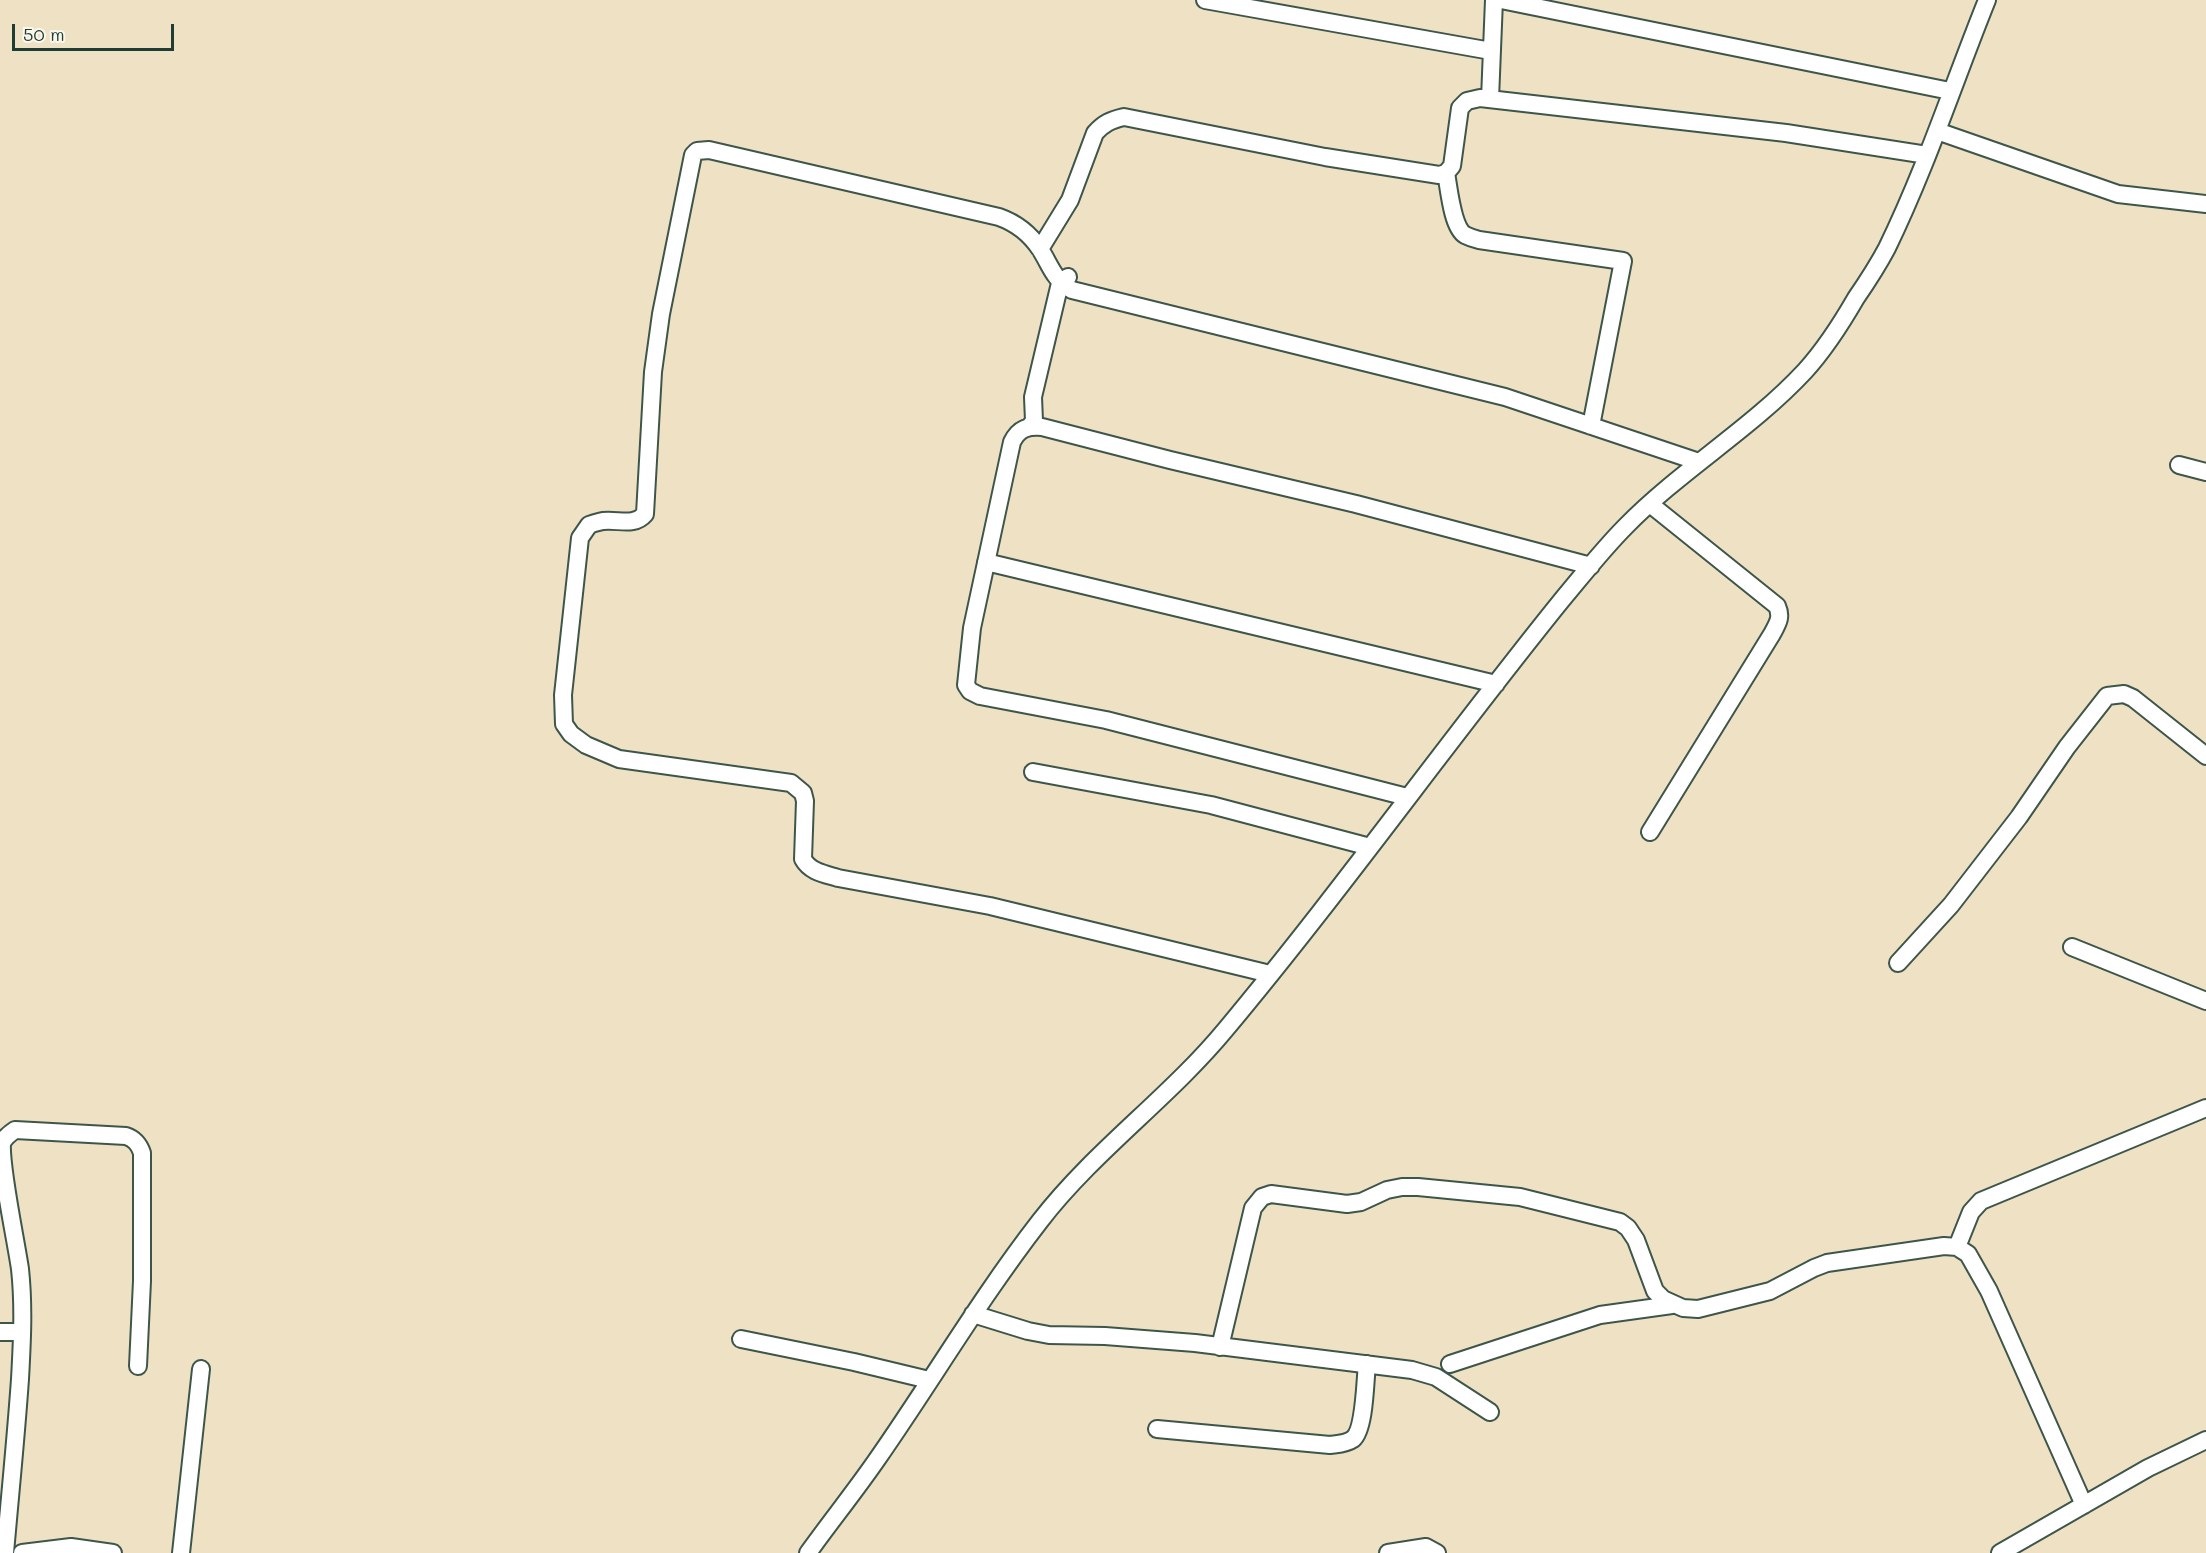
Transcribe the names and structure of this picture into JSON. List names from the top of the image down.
{
  "scale_bar": "50 m"
}
